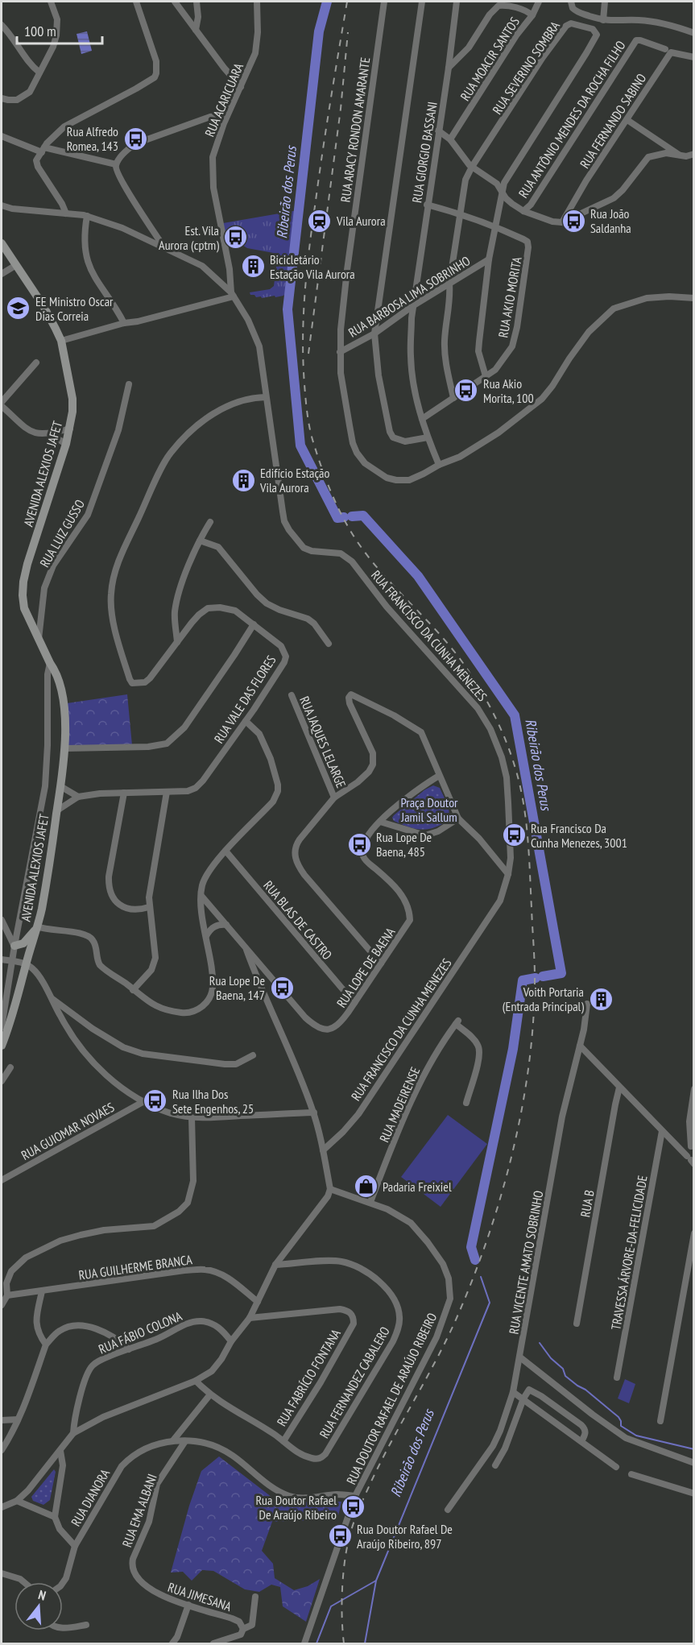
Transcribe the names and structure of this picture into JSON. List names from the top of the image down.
{
  "streets": {
    "main road": ["AVENIDA ALEXIOS JAFET"],
    "street": [
      "RUA MOACIR SANTOS",
      "RUA SEVERINO SOMBRA",
      "RUA ACARICUARA",
      "RUA ANTÔNIO MENDES DA ROCHA FILHO",
      "RUA FERNANDO SABINO",
      "RUA ARACY RONDON AMARANTE",
      "RUA GIORGIO BASSANI",
      "RUA BARBOSA LIMA SOBRINHO",
      "RUA AKIO MORITA",
      "RUA LUIZ GUSSO",
      "RUA FRANCISCO DA CUNHA MENEZES",
      "RUA VALE DAS FLORES",
      "RUA JAQUES LELARGE",
      "RUA BLAS DE CASTRO",
      "RUA LOPE DE BAENA",
      "RUA MADEIRENSE",
      "RUA GUIOMAR NOVAES",
      "RUA B",
      "TRAVESSA ÁRVORE-DA-FELICIDADE",
      "RUA VICENTE AMATO SOBRINHO",
      "RUA GUILHERME BRANCA",
      "RUA FÁBIO COLONA",
      "RUA FABRÍCIO FONTANA",
      "RUA FERNANDEZ CABALERO",
      "RUA DOUTOR RAFAEL DE ARAÚJO RIBEIRO",
      "RUA DIANORA",
      "RUA EMA ALBANI",
      "RUA JIMESANA"
    ]
  },
  "crossings": [
    ["RUA MOACIR SANTOS", "RUA GIORGIO BASSANI"],
    ["RUA SEVERINO SOMBRA", "RUA BARBOSA LIMA SOBRINHO"],
    ["RUA SEVERINO SOMBRA", "RUA AKIO MORITA"],
    ["RUA ACARICUARA", "RUA FRANCISCO DA CUNHA MENEZES"],
    ["RUA ARACY RONDON AMARANTE", "RUA BARBOSA LIMA SOBRINHO"],
    ["RUA GIORGIO BASSANI", "RUA BARBOSA LIMA SOBRINHO"],
    ["RUA GIORGIO BASSANI", "RUA AKIO MORITA"],
    ["AVENIDA ALEXIOS JAFET", "RUA LUIZ GUSSO"],
    ["AVENIDA ALEXIOS JAFET", "RUA VALE DAS FLORES"],
    ["RUA FRANCISCO DA CUNHA MENEZES", "RUA VALE DAS FLORES"],
    ["RUA BLAS DE CASTRO", "RUA LOPE DE BAENA"],
    ["RUA MADEIRENSE", "RUA DOUTOR RAFAEL DE ARAÚJO RIBEIRO"],
    ["RUA FABRÍCIO FONTANA", "RUA FERNANDEZ CABALERO"],
    ["RUA EMA ALBANI", "RUA JIMESANA"]
  ],
  "water": ["Ribeirão dos Perus"],
  "parks": ["Praça Doutor Jamil Sallum"],
  "places": {
    "bus stop": [
      "Rua Alfredo Romea, 143",
      "Rua João Saldanha",
      "Est. Vila Aurora (cptm)",
      "Rua Akio Morita, 100",
      "Rua Francisco Da Cunha Menezes, 3001",
      "Rua Lope De Baena, 485",
      "Rua Lope De Baena, 147",
      "Rua Ilha Dos Sete Engenhos, 25",
      "Rua Doutor Rafael De Araújo Ribeiro",
      "Rua Doutor Rafael De Araújo Ribeiro, 897"
    ],
    "station": ["Vila Aurora"],
    "building": ["Bicicletário Estação Vila Aurora", "Edifício Estação Vila Aurora", "Voith Portaria (Entrada Principal)"],
    "school or university": ["EE Ministro Oscar Dias Correia"],
    "shop": ["Padaria Freixiel"]
  },
  "scale_bar": "100 m",
  "north": "top"
}
